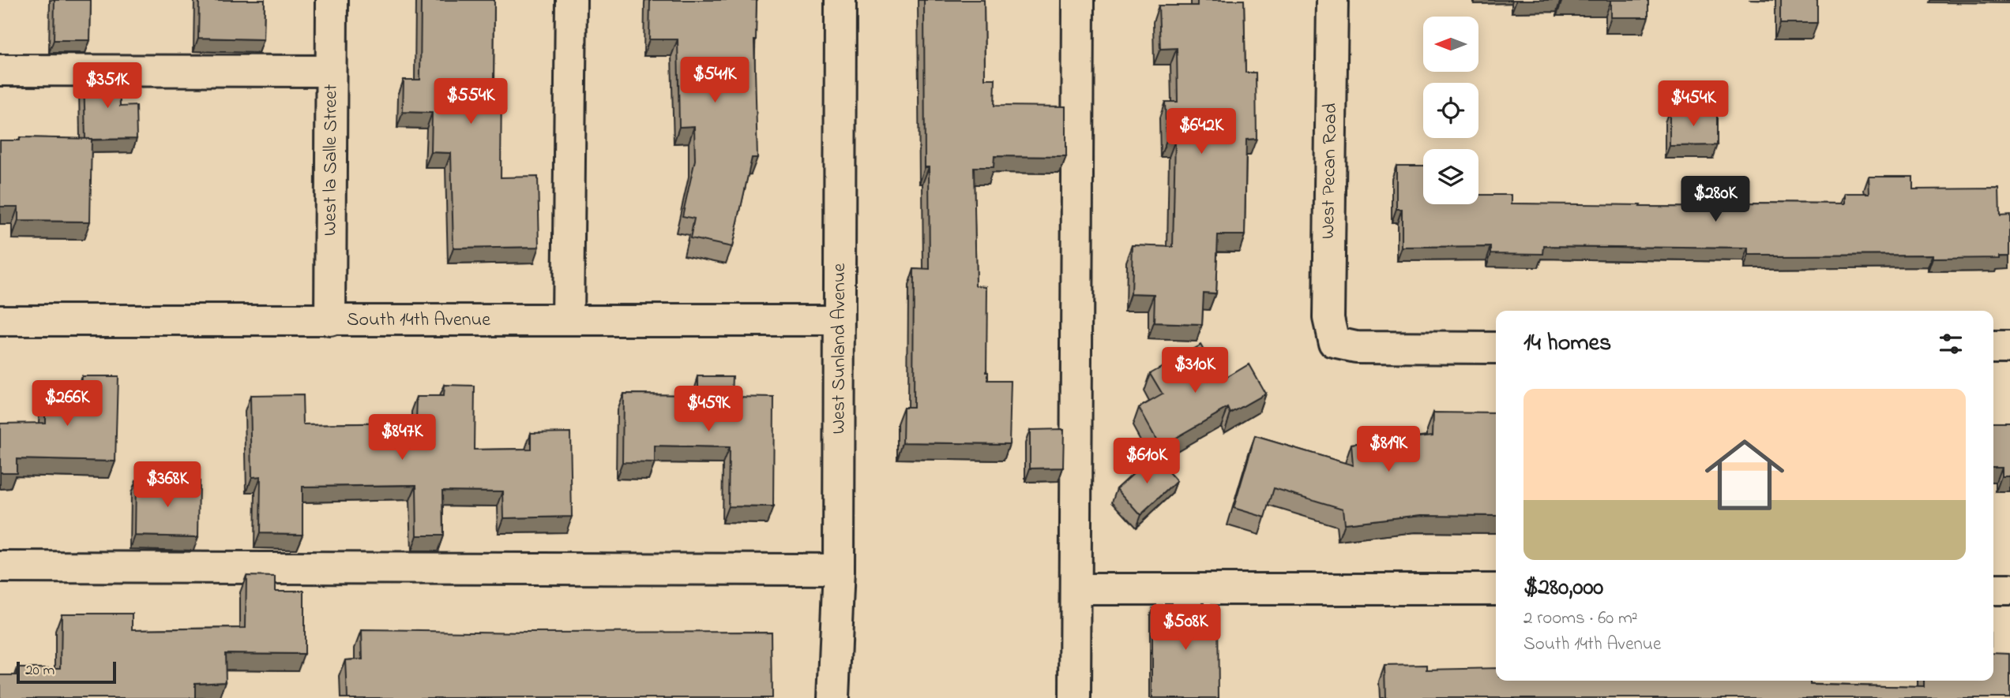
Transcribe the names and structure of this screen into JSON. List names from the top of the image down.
{
  "streets": {
    "street": [
      "West la Salle Street",
      "West Pecan Road",
      "South 14th Avenue",
      "West Sunland Avenue"
    ]
  },
  "crossings": [
    ["West la Salle Street", "South 14th Avenue"],
    ["South 14th Avenue", "West Sunland Avenue"]
  ],
  "scale_bar": "20 m",
  "north": "left",
  "page": {
    "price": [
      "$541K",
      "$351K",
      "$554K",
      "$454K",
      "$642K",
      "$280K",
      "$310K",
      "$266K",
      "$459K",
      "$847K",
      "$819K",
      "$610K",
      "$368K",
      "$508K"
    ],
    "heading": "14 homes",
    "list": [
      {
        "name": "$280,000",
        "note": "2 rooms · 60 m² · South 14th Avenue"
      }
    ],
    "scale": "20 m"
  }
}
